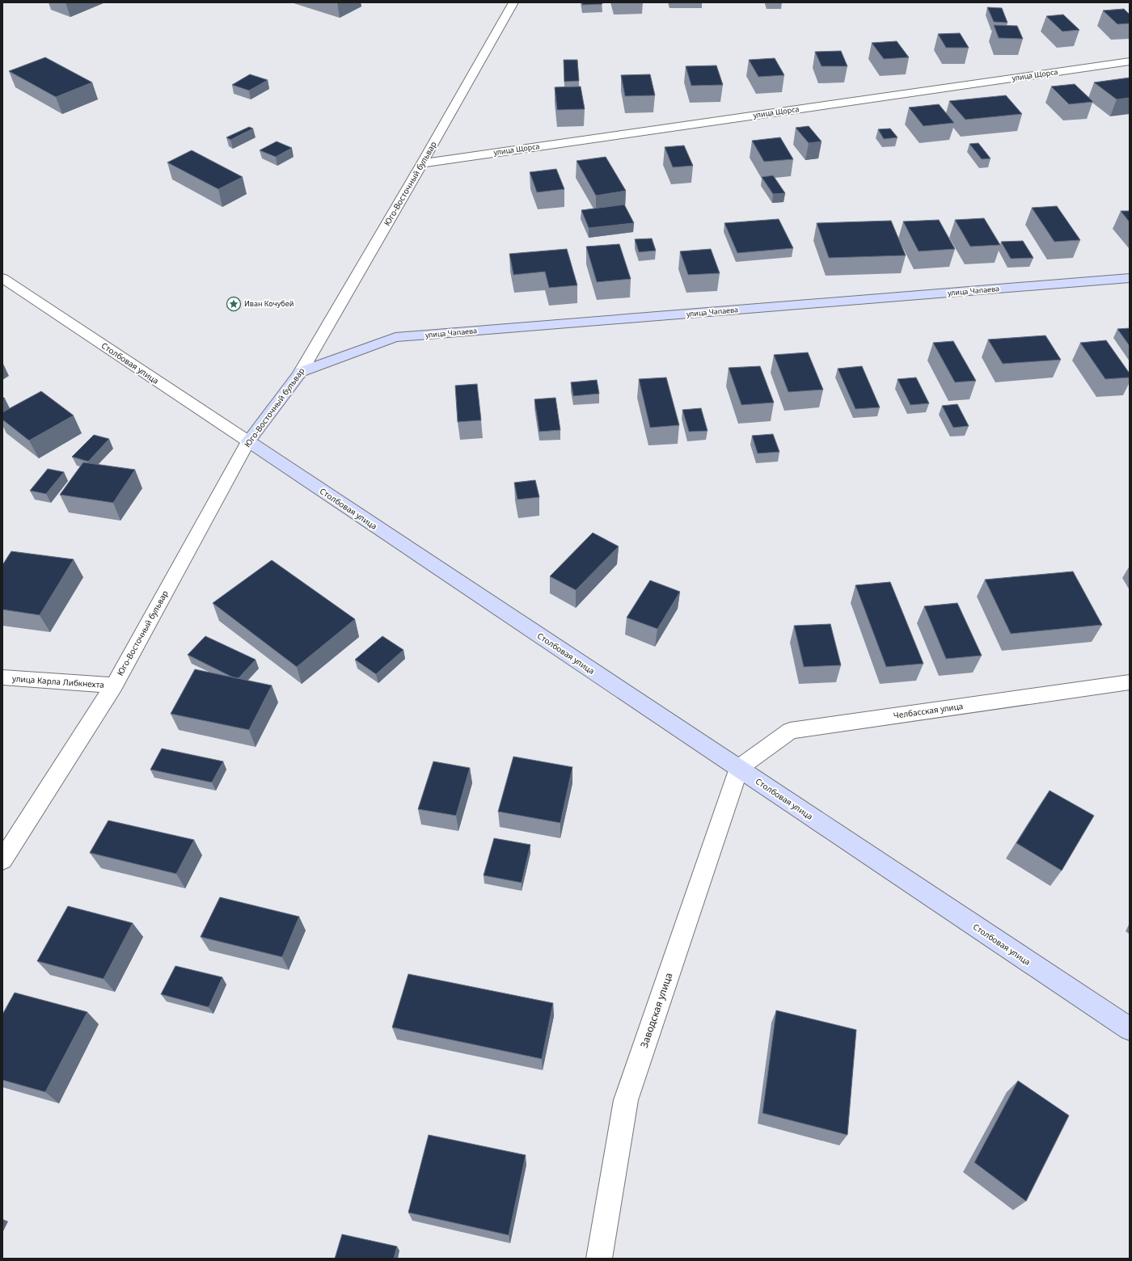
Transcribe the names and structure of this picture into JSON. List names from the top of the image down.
{
  "streets": {
    "main road": ["Юго-Восточный бульвар", "улица Чапаева", "Столбовая улица"],
    "street": [
      "улица Щорса",
      "улица Карла Либкнехта",
      "Челбасская улица",
      "Заводская улица"
    ]
  },
  "crossings": [
    ["улица Щорса", "Юго-Восточный бульвар"],
    ["Юго-Восточный бульвар", "улица Чапаева"],
    ["Юго-Восточный бульвар", "Столбовая улица"],
    ["Юго-Восточный бульвар", "улица Карла Либкнехта"],
    ["Столбовая улица", "Челбасская улица"],
    ["Столбовая улица", "Заводская улица"],
    ["Челбасская улица", "Заводская улица"]
  ],
  "places": {
    "place": ["Иван Кочубей"]
  }
}
